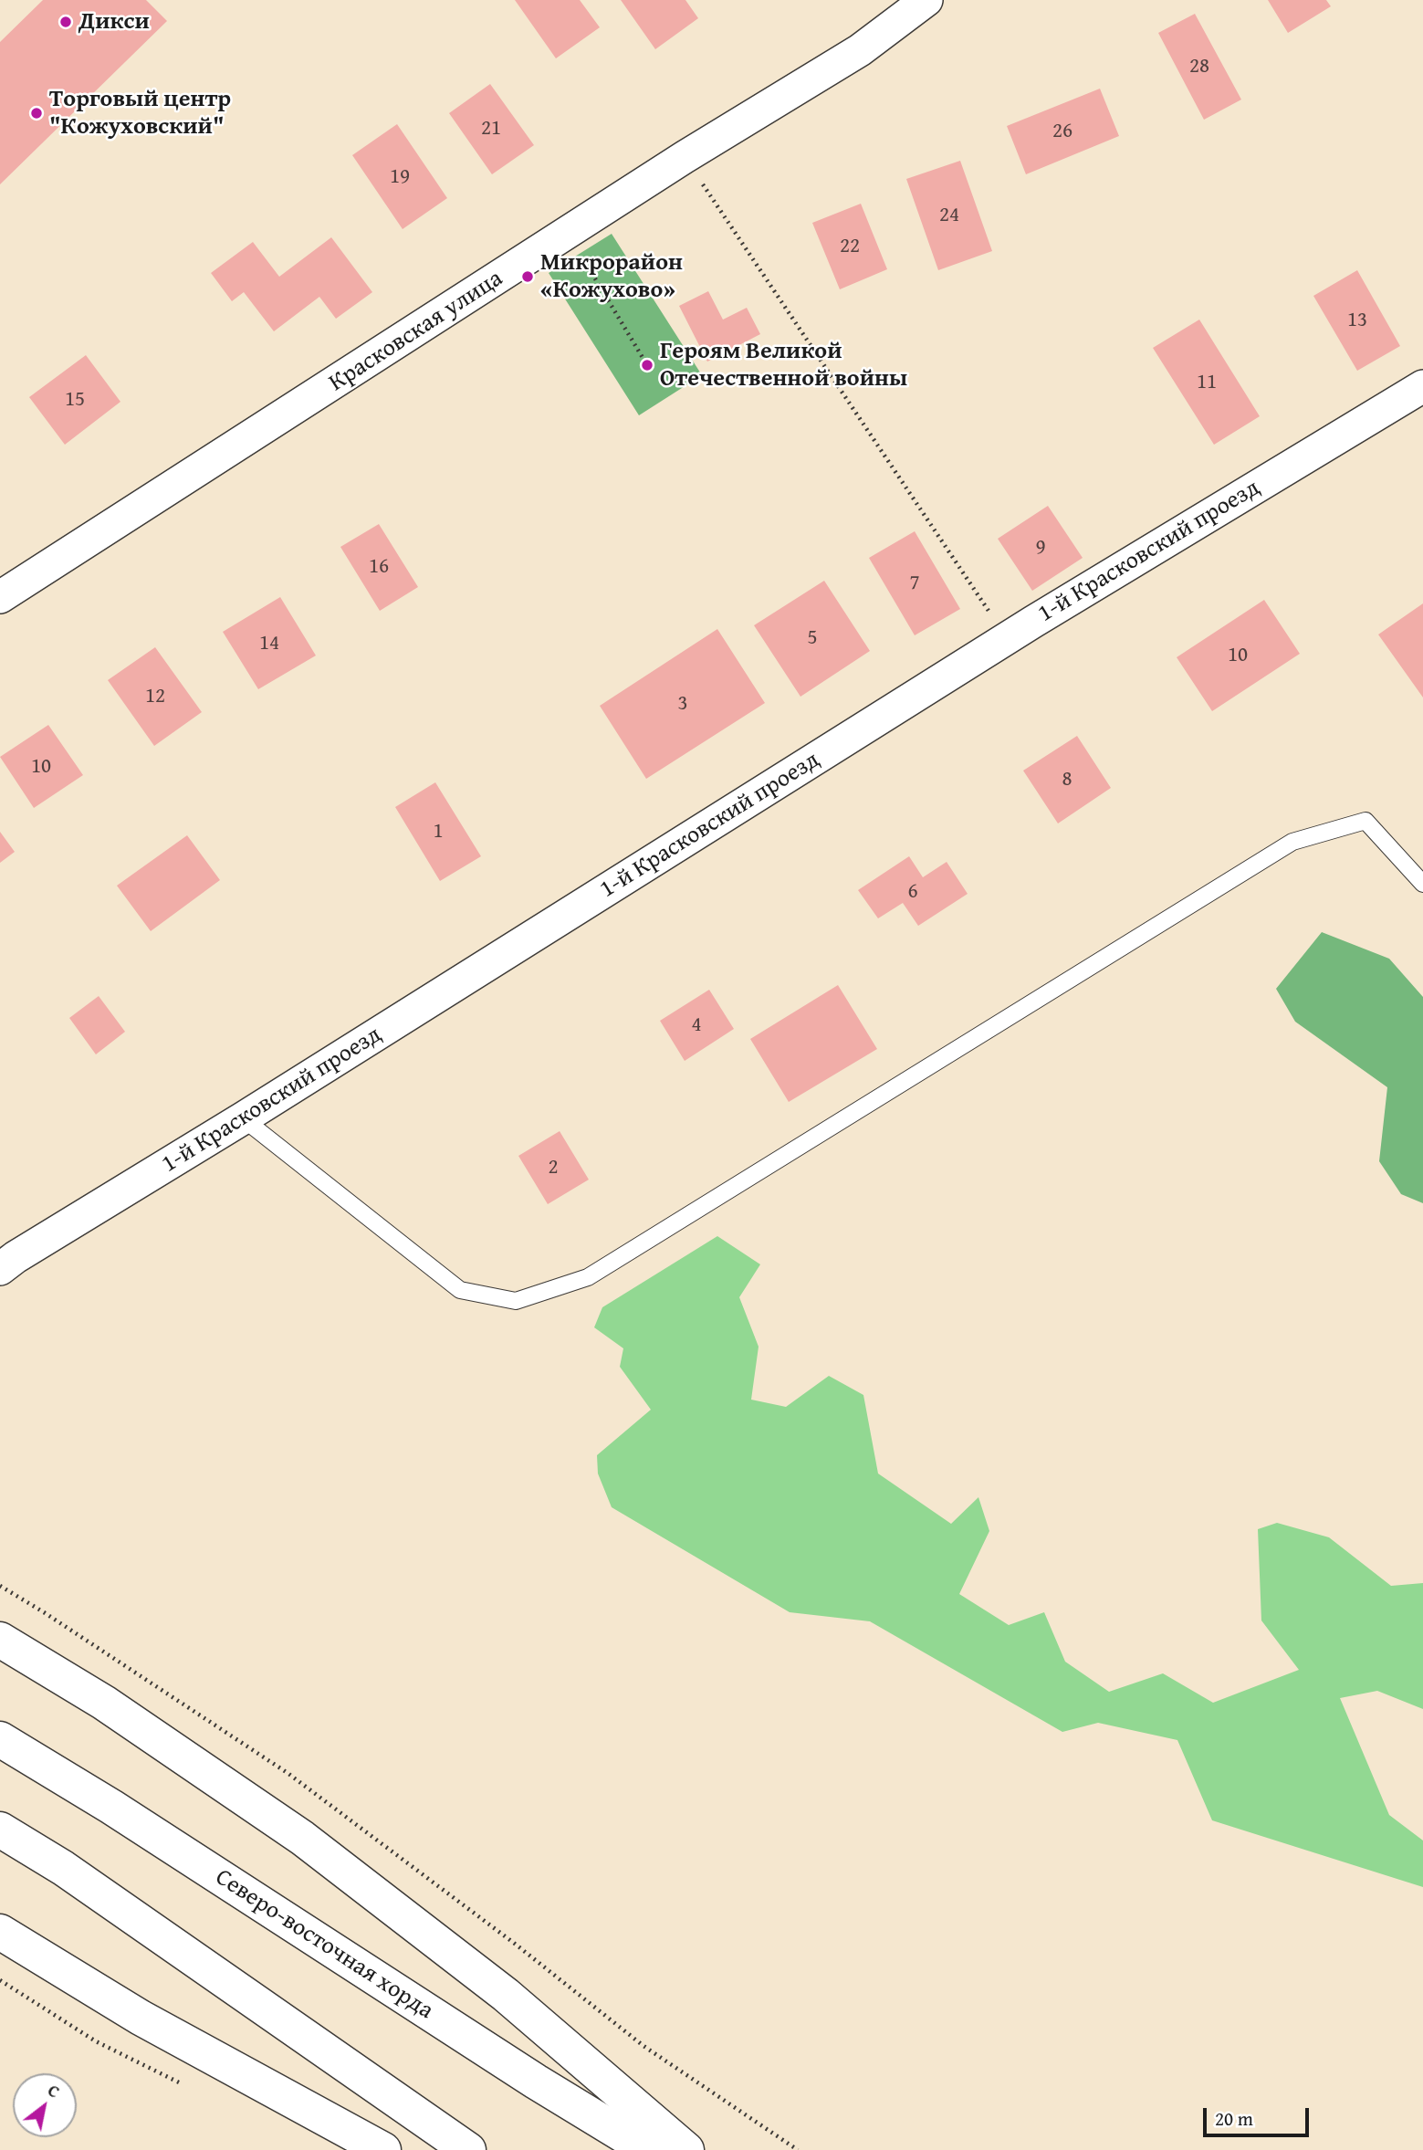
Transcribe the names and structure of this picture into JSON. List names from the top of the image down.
{
  "streets": {
    "main road": ["Северо-восточная хорда"],
    "street": ["Красковская улица", "1-й Красковский проезд"]
  },
  "places": [
    "Дикси",
    "Торговый центр \"Кожуховский\"",
    "Микрорайон «Кожухово»",
    "Героям Великой Отечественной войны"
  ],
  "house_numbers": [
    "28",
    "21",
    "26",
    "19",
    "24",
    "22",
    "13",
    "11",
    "15",
    "9",
    "16",
    "7",
    "5",
    "14",
    "10",
    "12",
    "3",
    "10",
    "8",
    "1",
    "6",
    "4",
    "2"
  ],
  "scale_bar": "20 m",
  "north": "top right"
}
